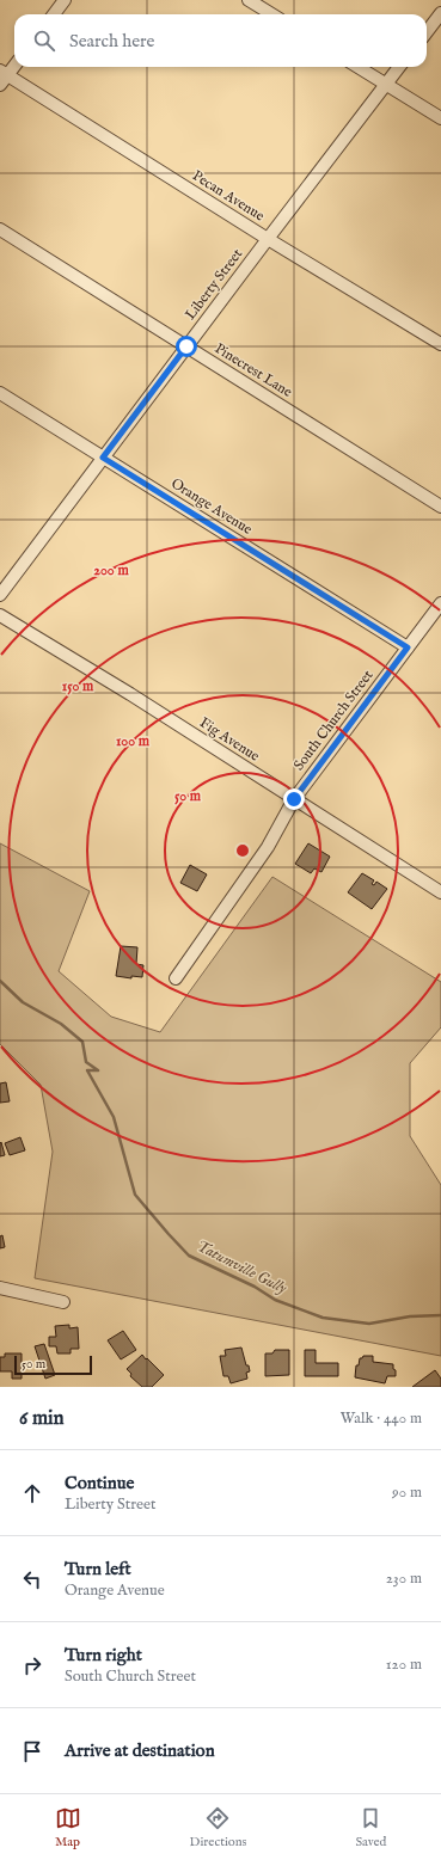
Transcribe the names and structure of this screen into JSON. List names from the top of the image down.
{
  "streets": {
    "street": [
      "Pecan Avenue",
      "Liberty Street",
      "Pinecrest Lane",
      "Orange Avenue",
      "South Church Street",
      "Fig Avenue"
    ]
  },
  "crossings": [
    ["Pecan Avenue", "Liberty Street"],
    ["Liberty Street", "Pinecrest Lane"],
    ["Liberty Street", "Orange Avenue"],
    ["Orange Avenue", "South Church Street"],
    ["South Church Street", "Fig Avenue"]
  ],
  "water": ["Tatumville Gully"],
  "scale_bar": "50 m",
  "page": {
    "search": "Search here",
    "scale": "50 m",
    "heading": ["6 min", "Walk · 440 m"],
    "list": [
      ["Continue", "Liberty Street", "90 m"],
      ["Turn left", "Orange Avenue", "230 m"],
      ["Turn right", "South Church Street", "120 m"],
      "Arrive at destination"
    ],
    "nav": ["Map", "Directions", "Saved"]
  },
  "rings": [
    "200 m",
    "150 m",
    "100 m",
    "50 m"
  ]
}
